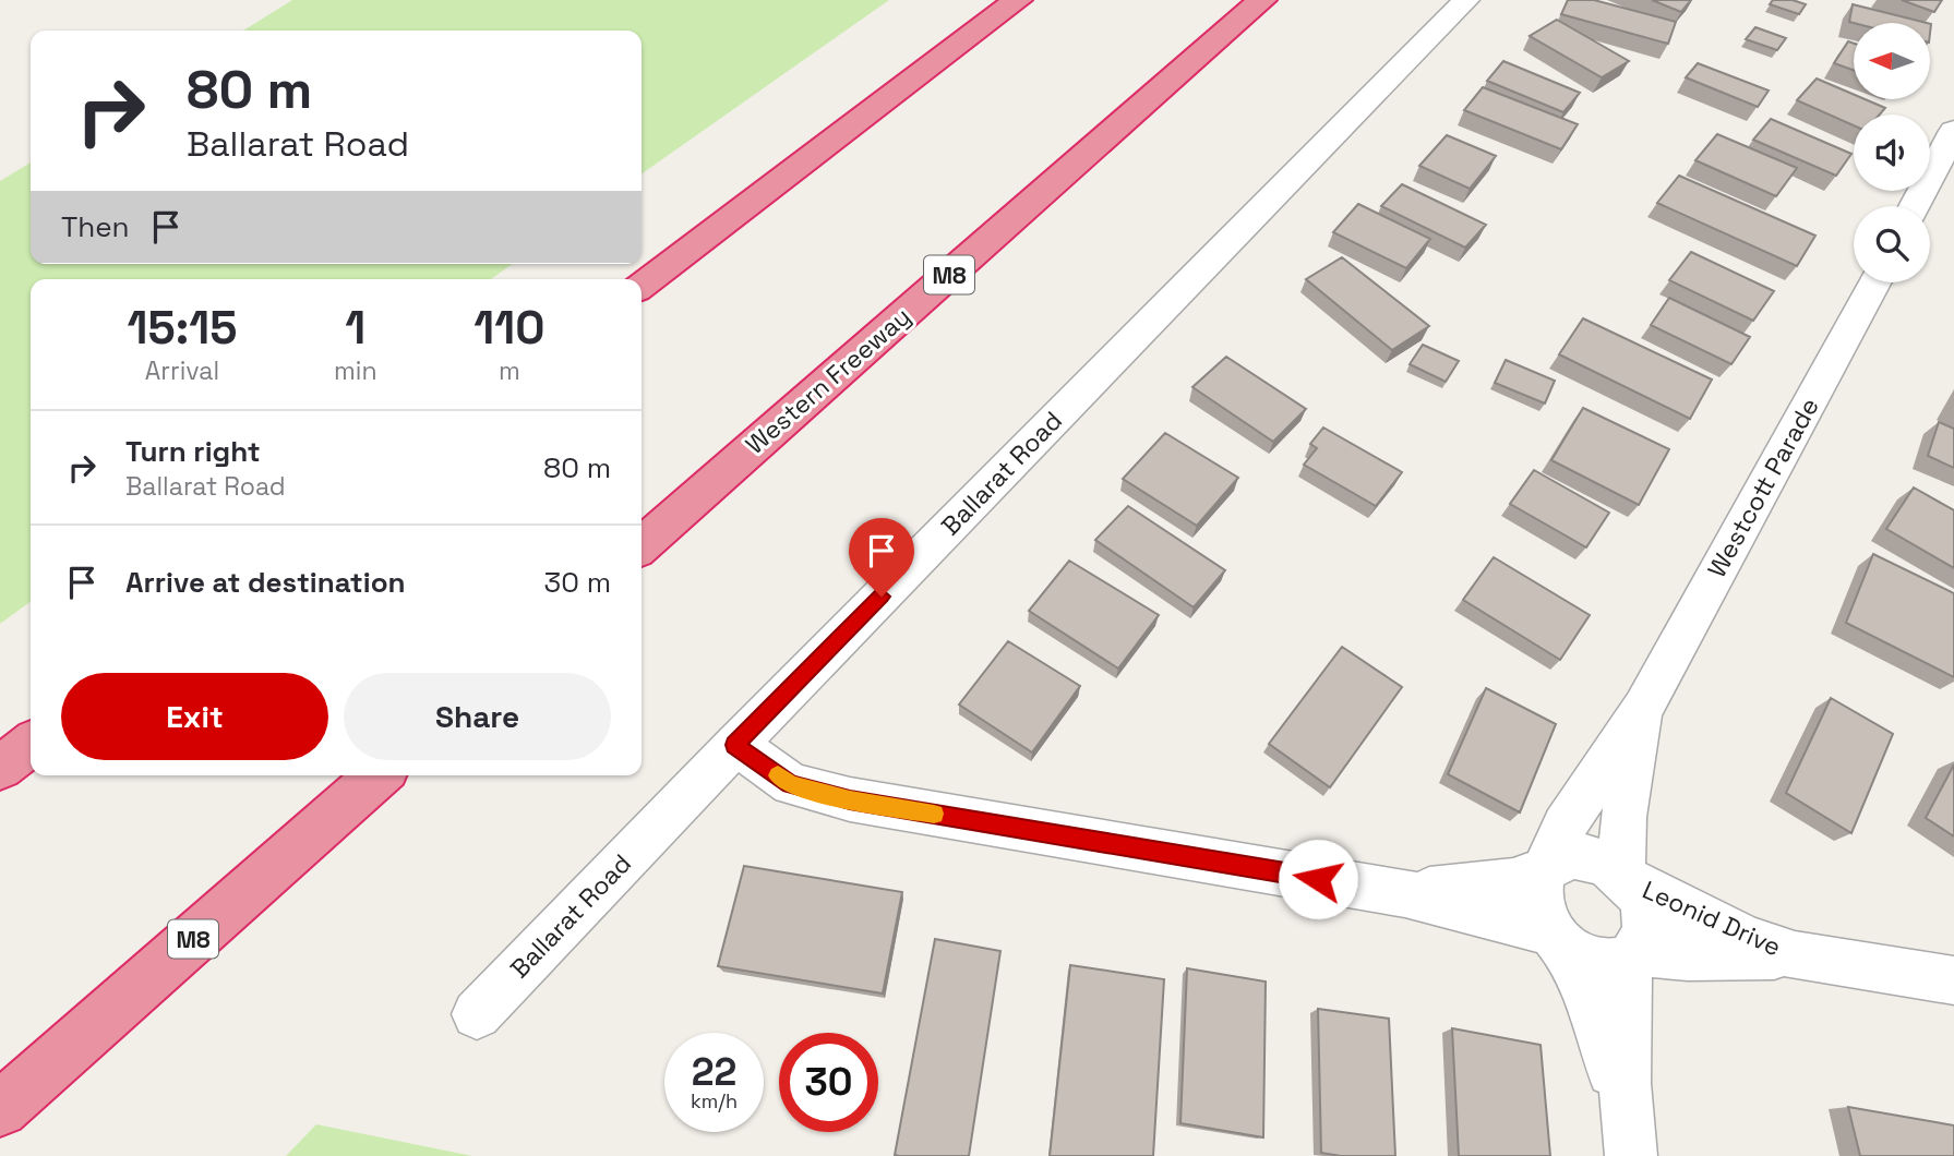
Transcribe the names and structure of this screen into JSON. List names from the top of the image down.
{
  "streets": {
    "highway": ["M8", "Western Freeway"],
    "street": ["Ballarat Road", "Westcott Parade", "Leonid Drive"]
  },
  "crossings": [
    ["Westcott Parade", "Leonid Drive"]
  ],
  "north": "left",
  "page": {
    "turn": ["80 m", "Ballarat Road"],
    "then": "Then",
    "eta": [
      "15:15",
      "Arrival",
      "1",
      "min",
      "110",
      "m"
    ],
    "list": [
      {
        "name": "Turn right",
        "note": "Ballarat Road",
        "value": "80 m"
      },
      {
        "name": "Arrive at destination",
        "value": "30 m"
      }
    ],
    "buttons": ["Exit", "Share"],
    "speed": "22 km/h",
    "limit": "30"
  }
}
